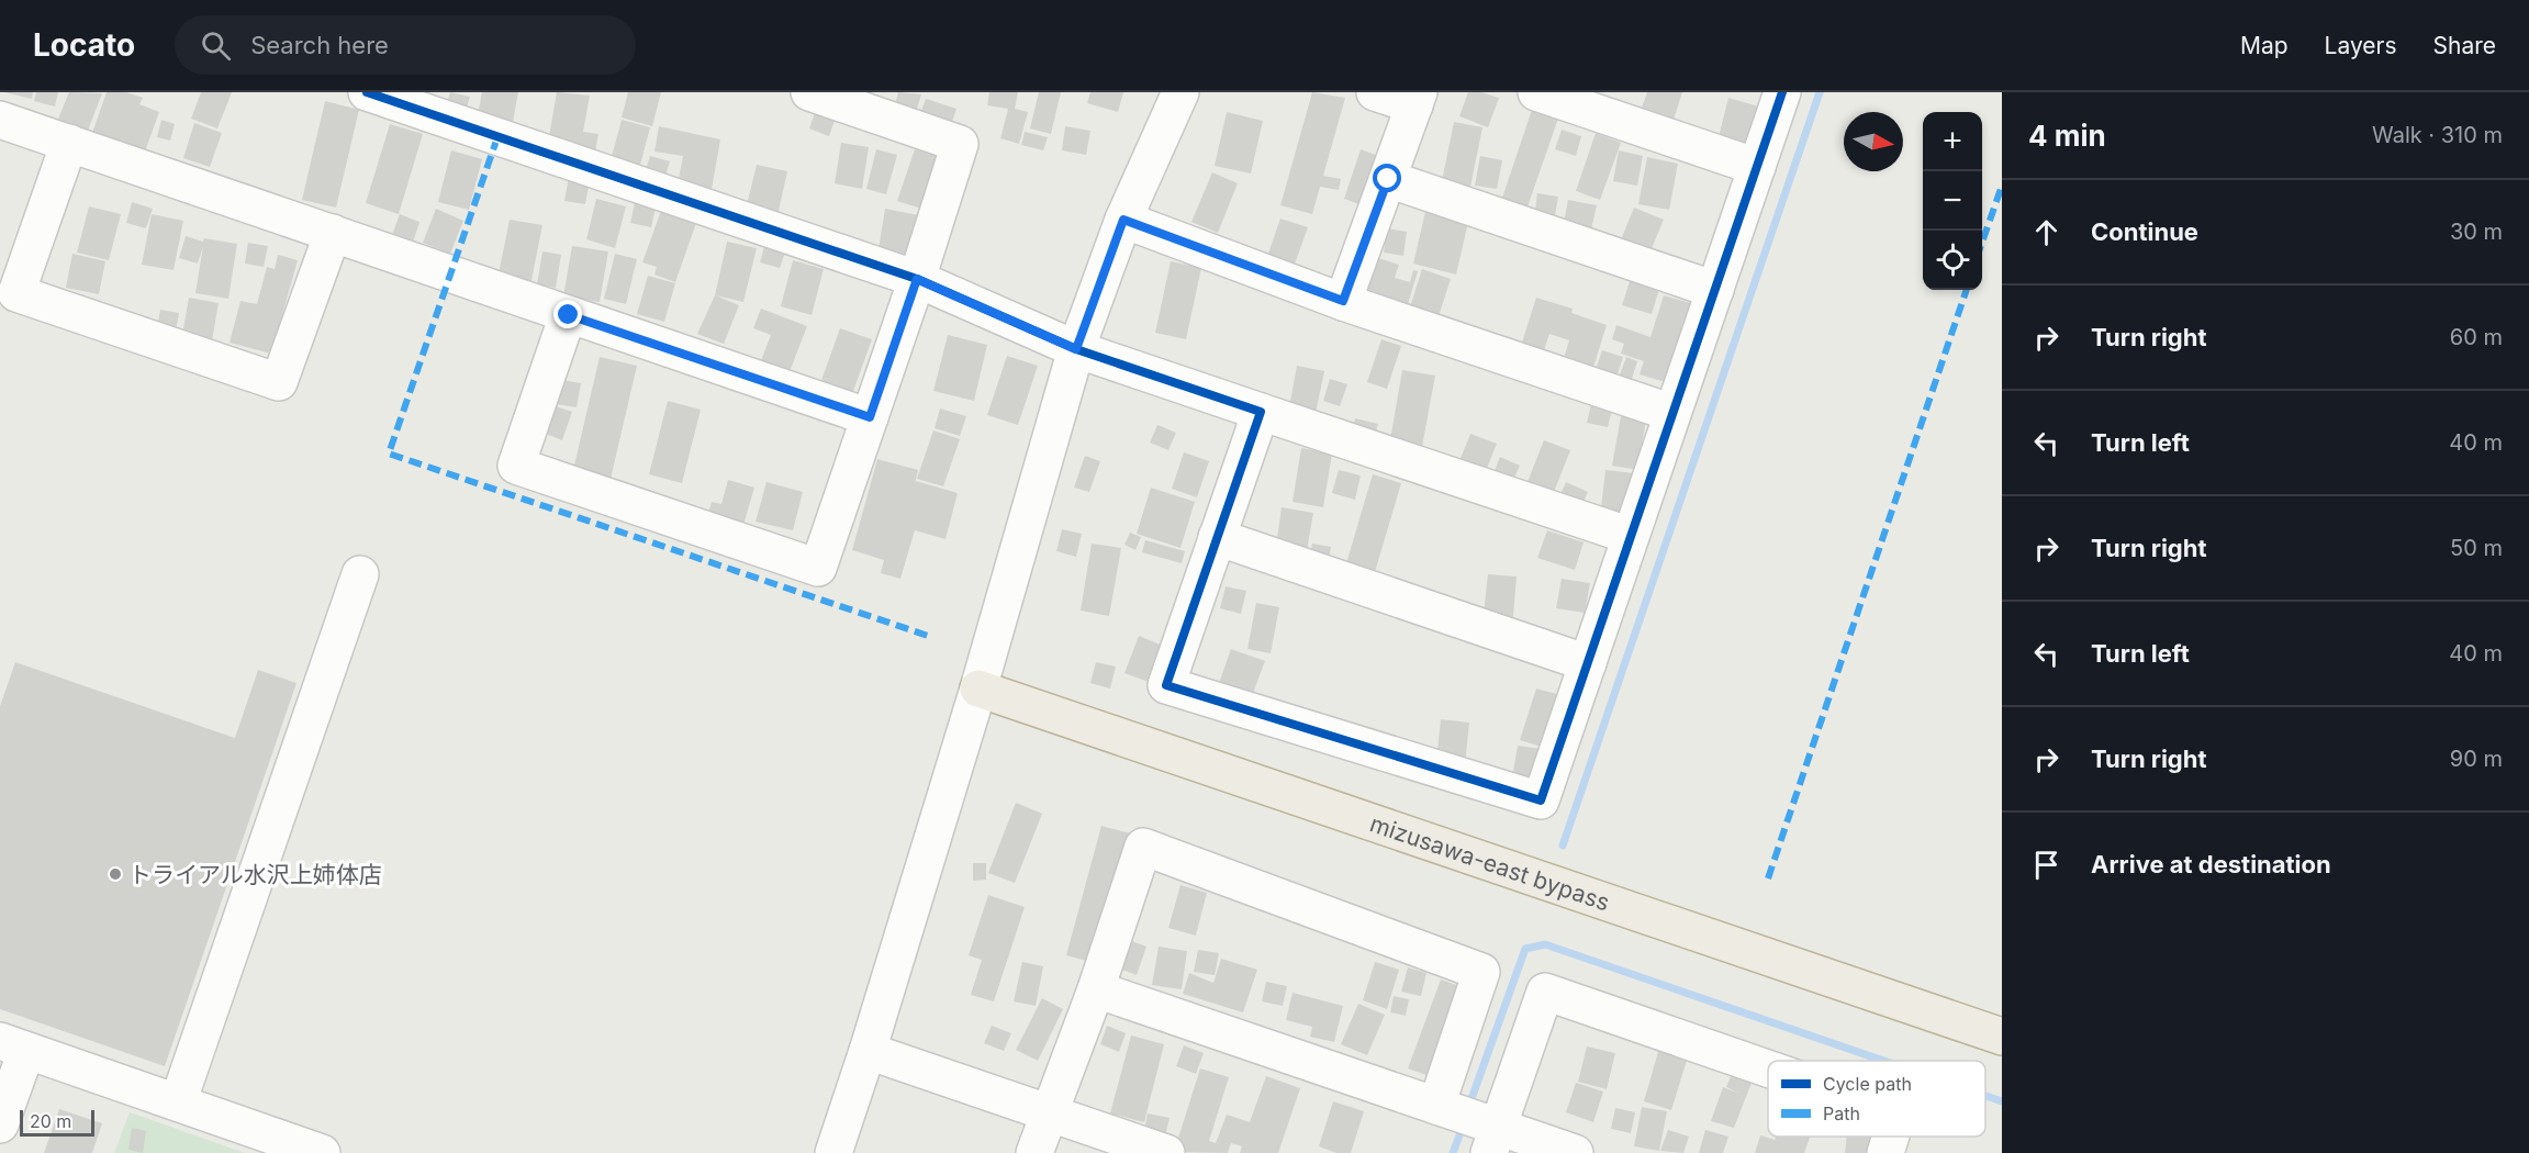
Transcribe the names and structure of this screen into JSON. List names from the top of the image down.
{
  "streets": {
    "highway": ["mizusawa-east bypass"]
  },
  "places": ["トライアル水沢上姉体店"],
  "legend": ["Cycle path", "Path"],
  "scale_bar": "20 m",
  "north": "right",
  "page": {
    "header": "Locato",
    "search": "Search here",
    "nav": ["Map", "Layers", "Share"],
    "heading": ["4 min", "Walk · 310 m"],
    "map_buttons": ["+", "−"],
    "list": [
      ["Continue", "30 m"],
      ["Turn right", "60 m"],
      ["Turn left", "40 m"],
      ["Turn right", "50 m"],
      ["Turn left", "40 m"],
      ["Turn right", "90 m"],
      "Arrive at destination"
    ],
    "scale": "20 m"
  }
}
